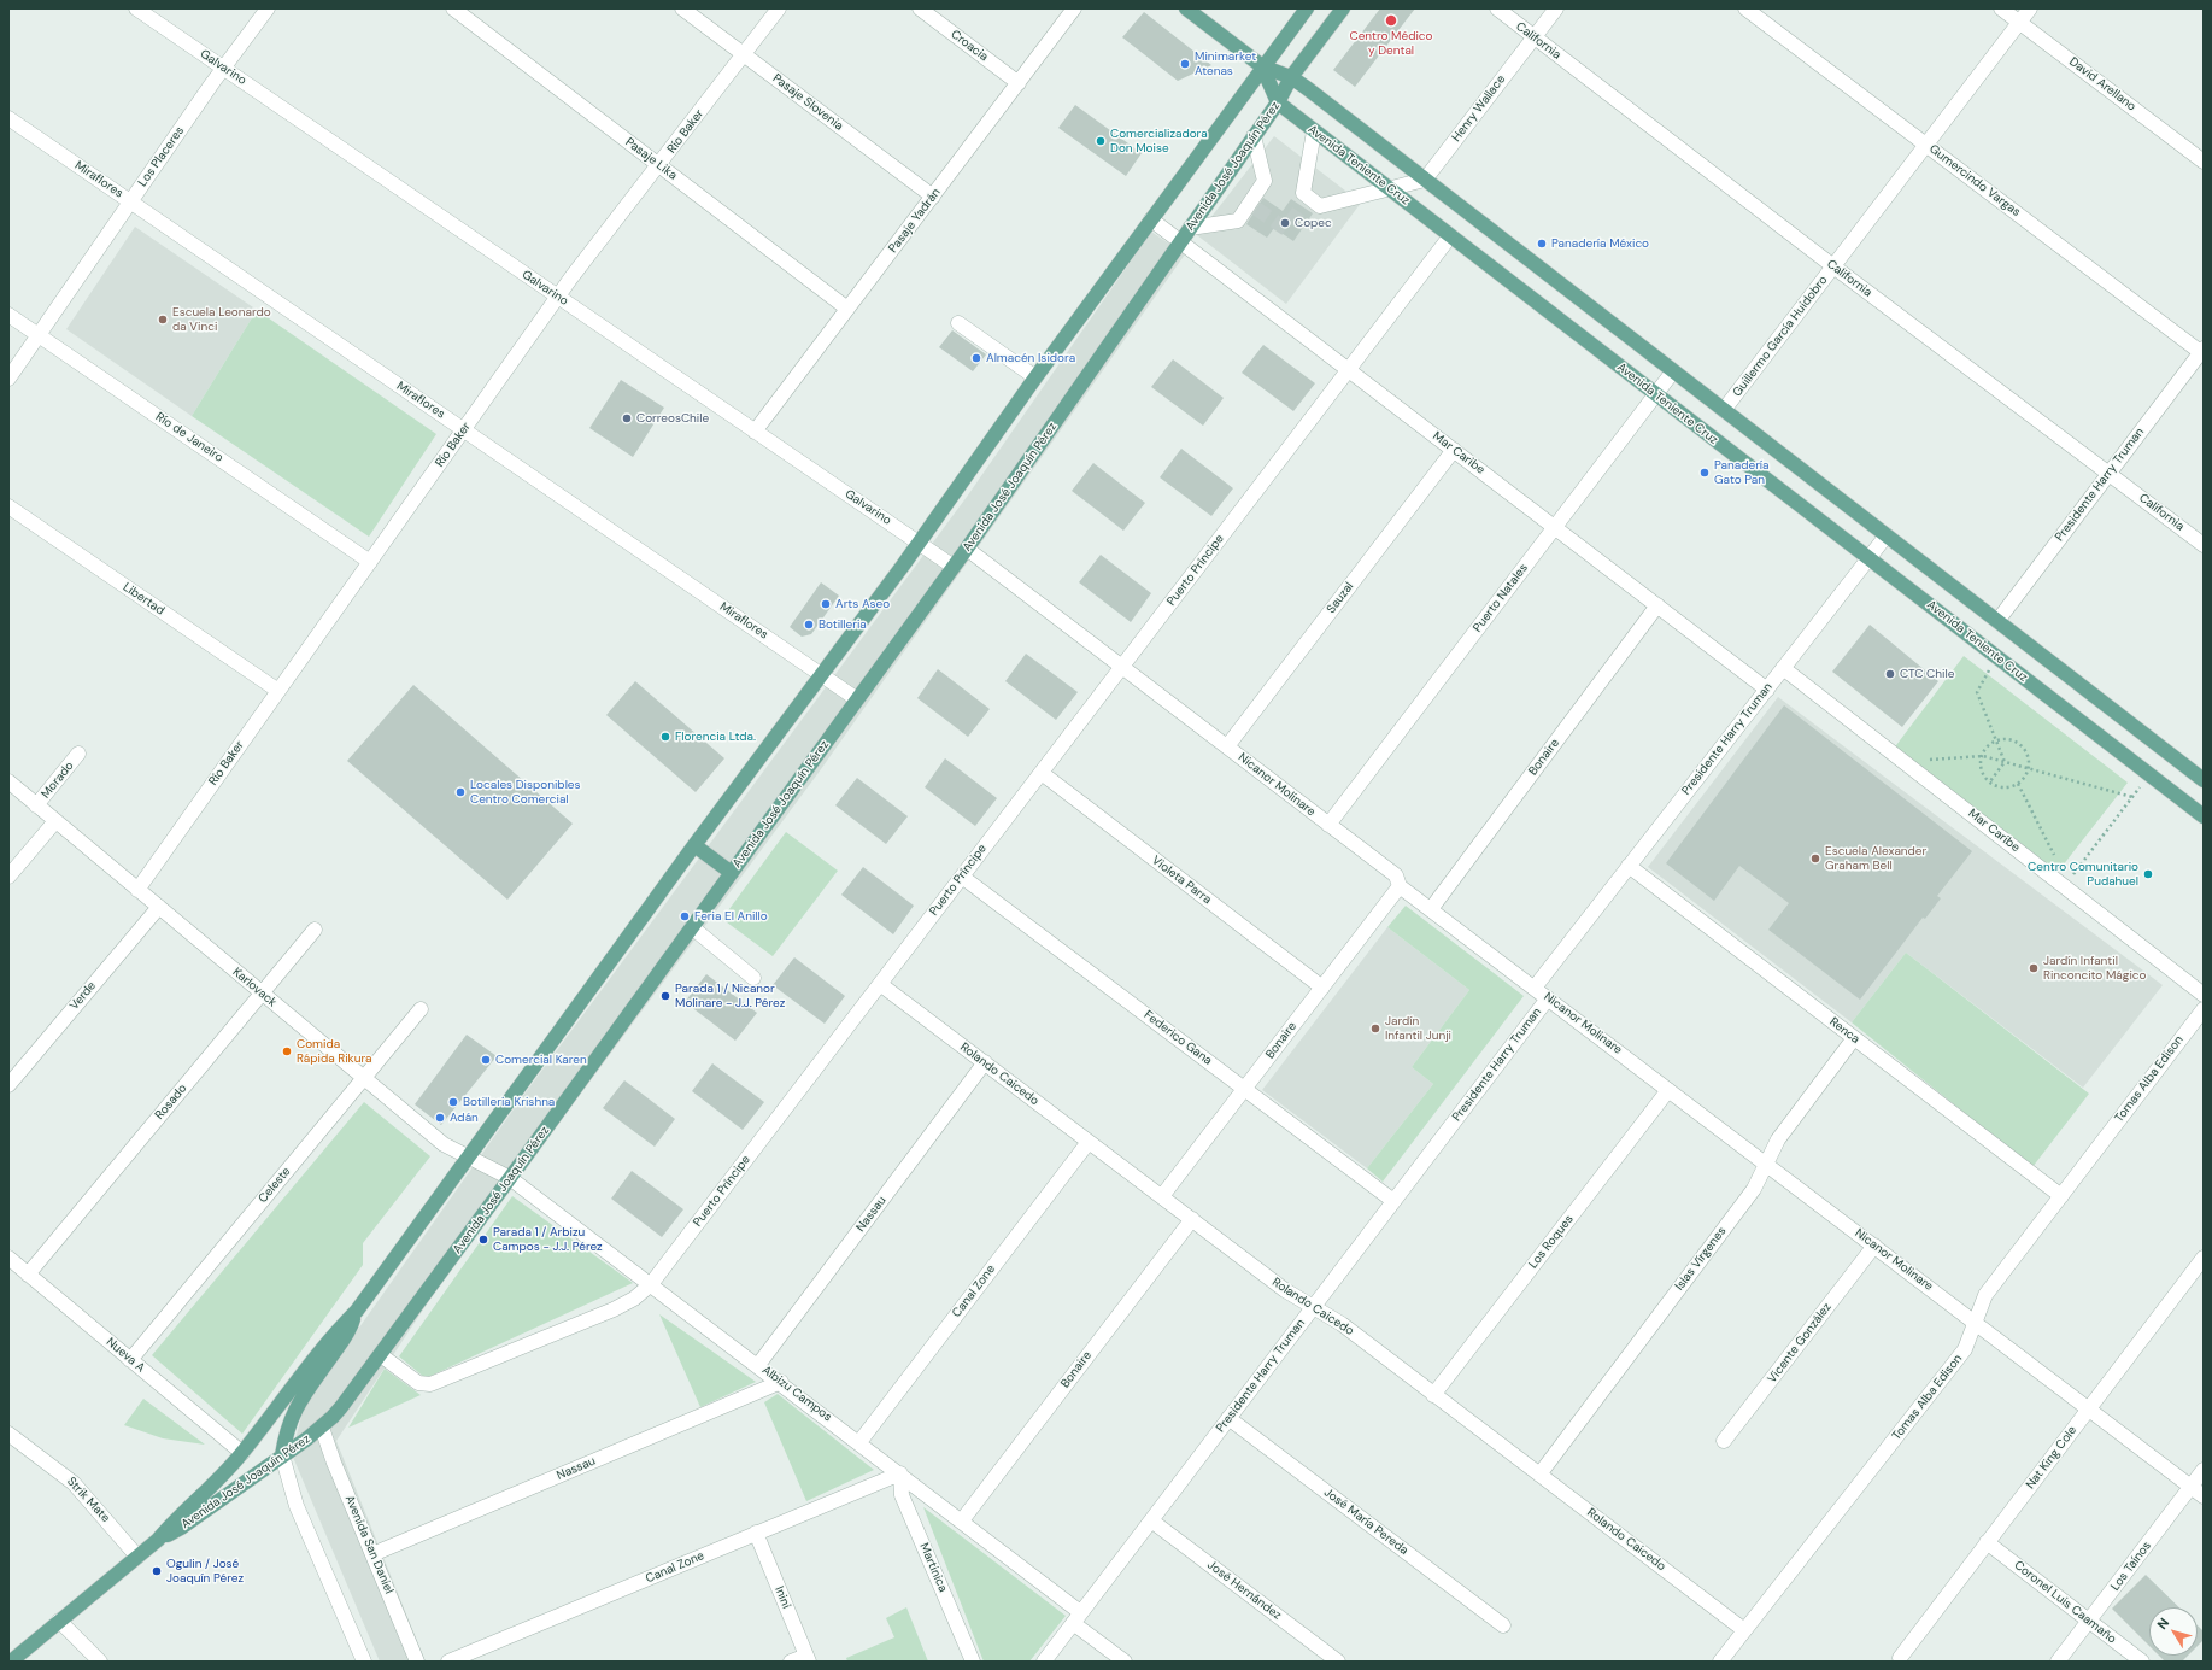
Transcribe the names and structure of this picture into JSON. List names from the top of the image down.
{
  "streets": {
    "main road": ["Avenida Teniente Cruz", "Avenida José Joaquín Pérez"],
    "street": [
      "California",
      "Croacia",
      "Galvarino",
      "David Arellano",
      "Pasaje Slovenia",
      "Henry Wallace",
      "Río Baker",
      "Los Placeres",
      "Pasaje Lika",
      "Miraflores",
      "Gumercindo Vargas",
      "Pasaje Yadrán",
      "Guillermo García Huidobro",
      "Río de Janeiro",
      "Mar Caribe",
      "Presidente Harry Truman",
      "Puerto Príncipe",
      "Sauzal",
      "Puerto Natales",
      "Libertad",
      "Bonaire",
      "Morado",
      "Nicanor Molinare",
      "Violeta Parra",
      "Karlovack",
      "Verde",
      "Renca",
      "Federico Gana",
      "Rolando Caicedo",
      "Tomas Alba Edison",
      "Rosado",
      "Celeste",
      "Nassau",
      "Los Roques",
      "Islas Vírgenes",
      "Canal Zone",
      "Vicente González",
      "Nueva A",
      "Albizu Campos",
      "Nat King Cole",
      "Strik Mate",
      "José María Pereda",
      "Avenida San Daniel",
      "Los Taínos",
      "Martinica",
      "José Hernández",
      "Inini",
      "Coronel Luis Caamaño"
    ]
  },
  "crossings": [
    ["California", "Henry Wallace"],
    ["California", "Guillermo García Huidobro"],
    ["California", "Presidente Harry Truman"],
    ["Croacia", "Pasaje Yadrán"],
    ["Galvarino", "Río Baker"],
    ["Galvarino", "Los Placeres"],
    ["Galvarino", "Avenida José Joaquín Pérez"],
    ["Galvarino", "Pasaje Yadrán"],
    ["David Arellano", "Guillermo García Huidobro"],
    ["Pasaje Slovenia", "Río Baker"],
    ["Pasaje Slovenia", "Pasaje Yadrán"],
    ["Henry Wallace", "Avenida Teniente Cruz"],
    ["Río Baker", "Pasaje Lika"],
    ["Río Baker", "Miraflores"],
    ["Río Baker", "Río de Janeiro"],
    ["Río Baker", "Libertad"],
    ["Río Baker", "Karlovack"],
    ["Los Placeres", "Miraflores"],
    ["Los Placeres", "Río de Janeiro"],
    ["Pasaje Lika", "Pasaje Yadrán"],
    ["Avenida Teniente Cruz", "Avenida José Joaquín Pérez"],
    ["Avenida Teniente Cruz", "Guillermo García Huidobro"],
    ["Avenida Teniente Cruz", "Presidente Harry Truman"],
    ["Avenida Teniente Cruz", "Puerto Príncipe"],
    ["Avenida Teniente Cruz", "Puerto Natales"],
    ["Avenida José Joaquín Pérez", "Miraflores"],
    ["Avenida José Joaquín Pérez", "Mar Caribe"],
    ["Avenida José Joaquín Pérez", "Puerto Príncipe"],
    ["Avenida José Joaquín Pérez", "Nicanor Molinare"],
    ["Avenida José Joaquín Pérez", "Karlovack"],
    ["Avenida José Joaquín Pérez", "Nueva A"],
    ["Avenida José Joaquín Pérez", "Albizu Campos"],
    ["Avenida José Joaquín Pérez", "Strik Mate"],
    ["Avenida José Joaquín Pérez", "Avenida San Daniel"],
    ["Gumercindo Vargas", "Guillermo García Huidobro"],
    ["Gumercindo Vargas", "Presidente Harry Truman"],
    ["Mar Caribe", "Presidente Harry Truman"],
    ["Mar Caribe", "Puerto Príncipe"],
    ["Mar Caribe", "Sauzal"],
    ["Mar Caribe", "Puerto Natales"],
    ["Mar Caribe", "Bonaire"],
    ["Presidente Harry Truman", "Nicanor Molinare"],
    ["Presidente Harry Truman", "Renca"],
    ["Presidente Harry Truman", "Federico Gana"],
    ["Presidente Harry Truman", "Rolando Caicedo"],
    ["Presidente Harry Truman", "Albizu Campos"],
    ["Presidente Harry Truman", "José María Pereda"],
    ["Presidente Harry Truman", "José Hernández"],
    ["Puerto Príncipe", "Nicanor Molinare"],
    ["Puerto Príncipe", "Violeta Parra"],
    ["Puerto Príncipe", "Federico Gana"],
    ["Puerto Príncipe", "Rolando Caicedo"],
    ["Puerto Príncipe", "Albizu Campos"],
    ["Sauzal", "Nicanor Molinare"],
    ["Puerto Natales", "Nicanor Molinare"],
    ["Bonaire", "Nicanor Molinare"],
    ["Bonaire", "Violeta Parra"],
    ["Bonaire", "Federico Gana"],
    ["Bonaire", "Rolando Caicedo"],
    ["Bonaire", "Albizu Campos"],
    ["Morado", "Karlovack"],
    ["Nicanor Molinare", "Tomas Alba Edison"],
    ["Nicanor Molinare", "Los Roques"],
    ["Nicanor Molinare", "Islas Vírgenes"],
    ["Nicanor Molinare", "Vicente González"],
    ["Nicanor Molinare", "Nat King Cole"],
    ["Nicanor Molinare", "Los Taínos"],
    ["Karlovack", "Verde"],
    ["Karlovack", "Rosado"],
    ["Karlovack", "Celeste"],
    ["Karlovack", "Albizu Campos"],
    ["Renca", "Tomas Alba Edison"],
    ["Renca", "Islas Vírgenes"],
    ["Rolando Caicedo", "Tomas Alba Edison"],
    ["Rolando Caicedo", "Nassau"],
    ["Rolando Caicedo", "Los Roques"],
    ["Rolando Caicedo", "Islas Vírgenes"],
    ["Rolando Caicedo", "Canal Zone"],
    ["Rosado", "Nueva A"],
    ["Celeste", "Nueva A"],
    ["Nassau", "Albizu Campos"],
    ["Nassau", "Avenida San Daniel"],
    ["Canal Zone", "Albizu Campos"],
    ["Canal Zone", "Martinica"],
    ["Canal Zone", "Inini"],
    ["Albizu Campos", "Martinica"],
    ["Nat King Cole", "Coronel Luis Caamaño"],
    ["Los Taínos", "Coronel Luis Caamaño"]
  ],
  "places": [
    "Centro Médico y Dental",
    "Minimarket Atenas",
    "Comercializadora Don Moise",
    "Copec",
    "Panadería México",
    "Escuela Leonardo da Vinci",
    "Almacén Isidora",
    "CorreosChile",
    "Panadería Gato Pan",
    "Arts Aseo",
    "Botilleria",
    "CTC Chile",
    "Florencia Ltda.",
    "Locales Disponibles Centro Comercial",
    "Escuela Alexander Graham Bell",
    "Centro Comunitario Pudahuel",
    "Feria El Anillo",
    "Jardín Infantil Rinconcito Mágico",
    "Parada 1 / Nicanor Molinare - J.J. Pérez",
    "Jardín Infantil Junji",
    "Comida Rápida Rikura",
    "Comercial Karen",
    "Botilleria Krishna",
    "Adán",
    "Parada 1 / Arbizu Campos - J.J. Pérez",
    "Ogulin / José Joaquín Pérez"
  ],
  "north": "top left"
}
